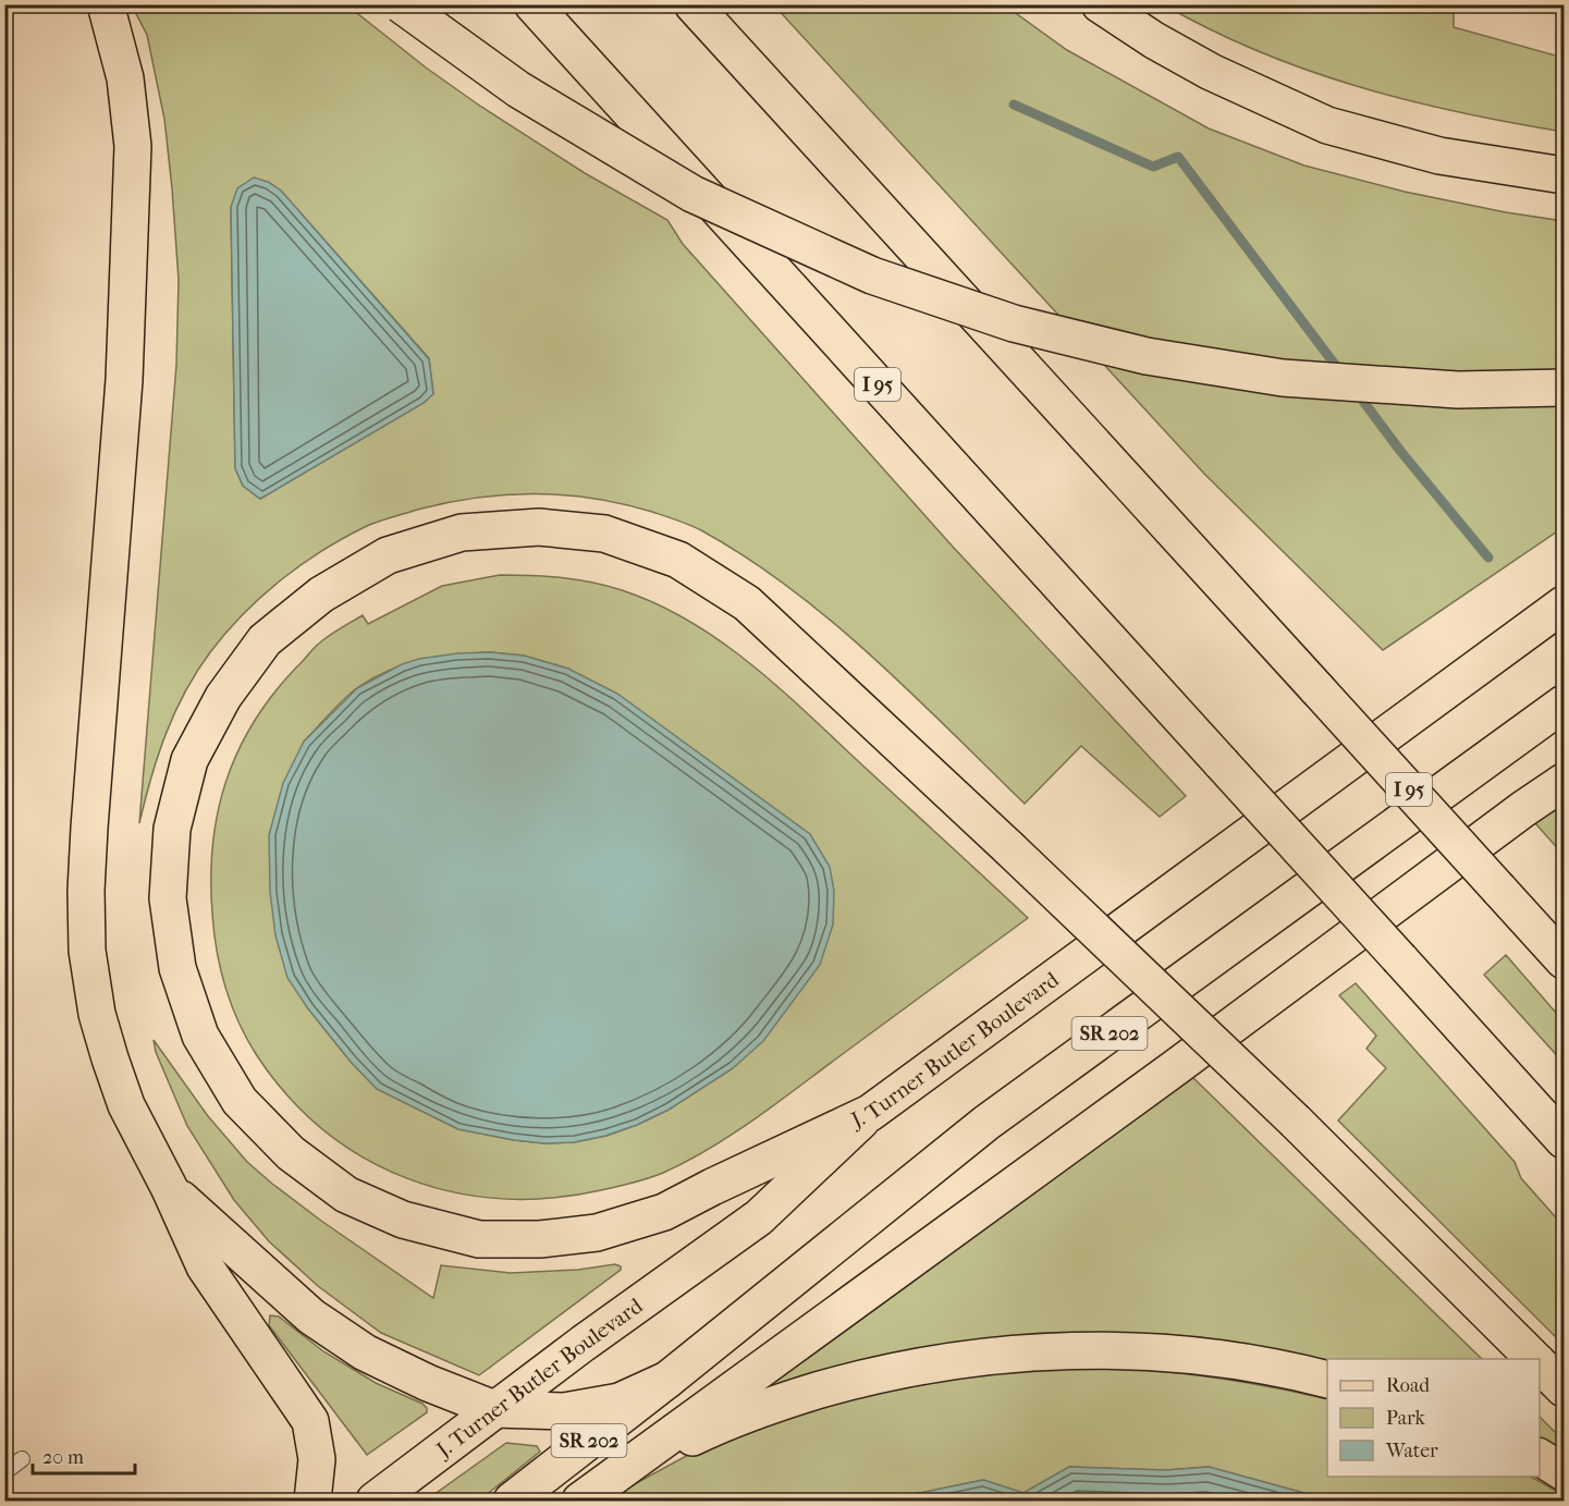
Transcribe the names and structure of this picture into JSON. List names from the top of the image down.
{
  "streets": {
    "main road": ["I 95", "SR 202", "J. Turner Butler Boulevard"]
  },
  "legend": ["Road", "Park", "Water"],
  "scale_bar": "20 m"
}
